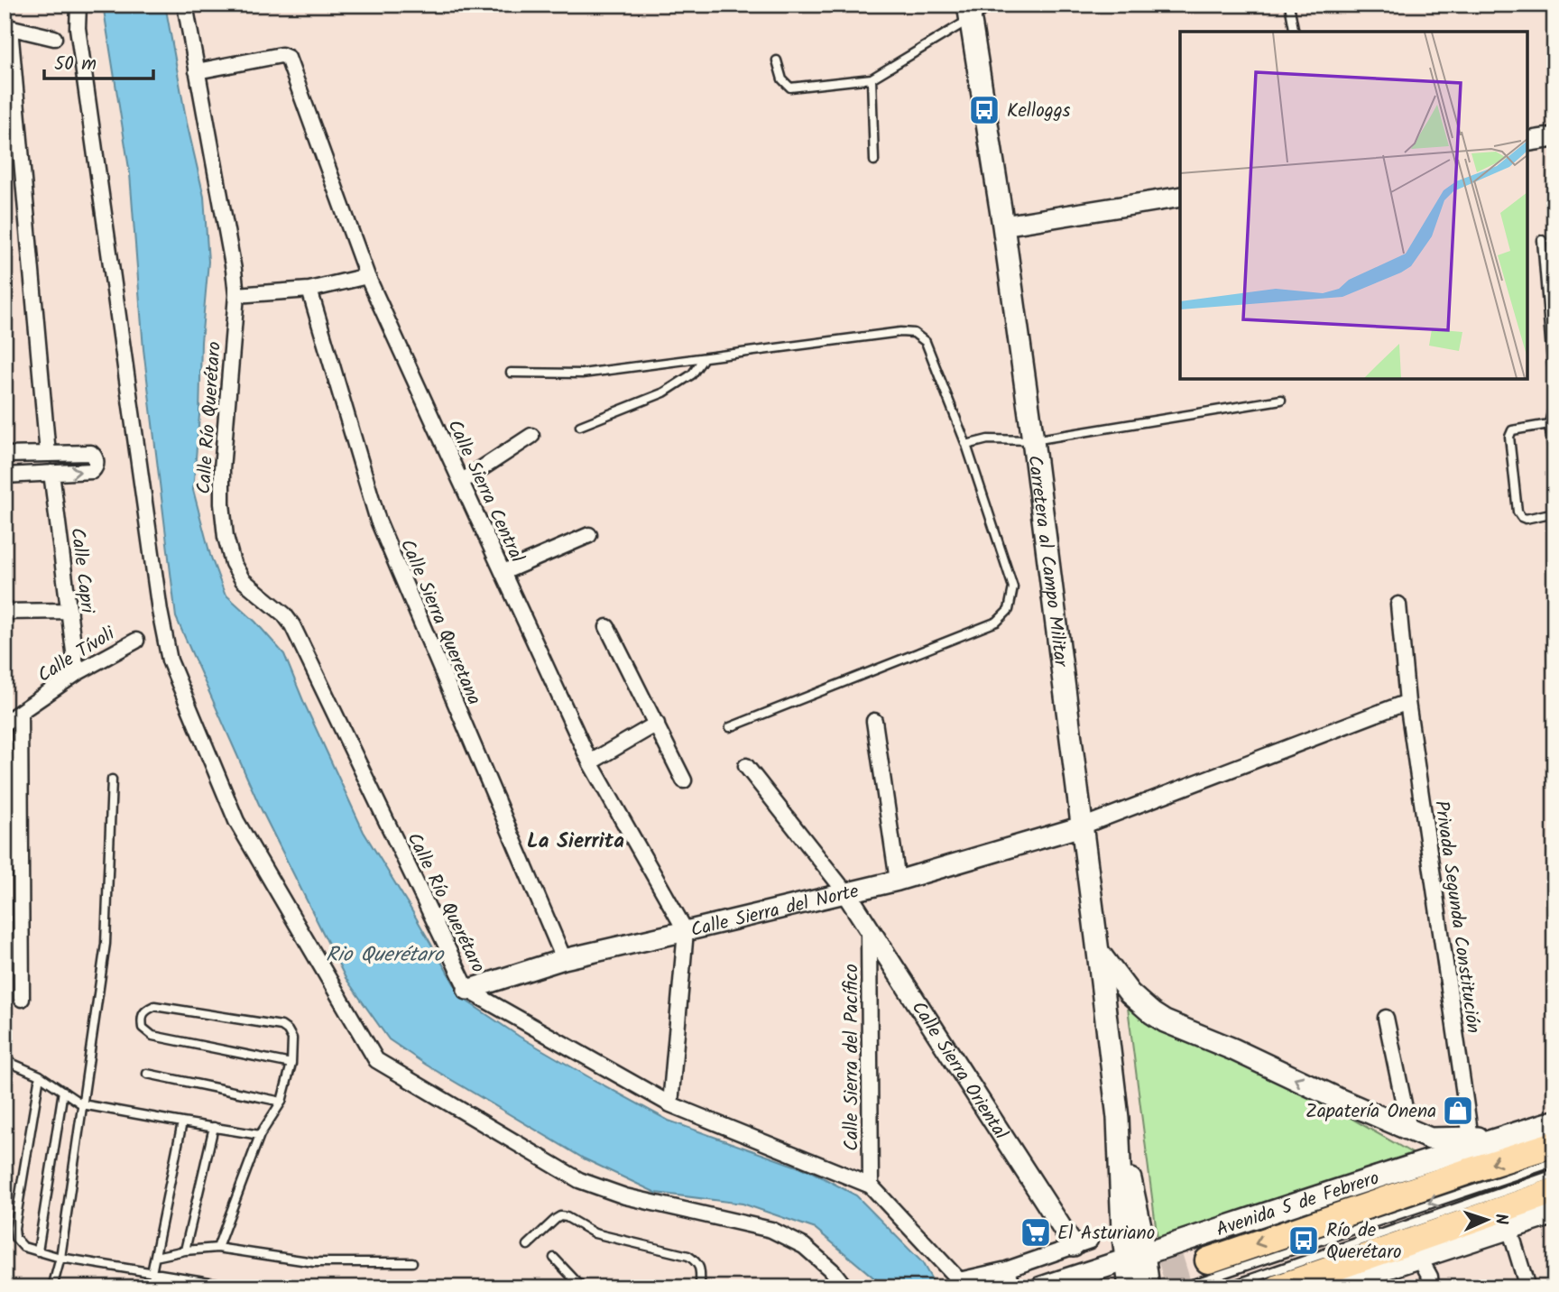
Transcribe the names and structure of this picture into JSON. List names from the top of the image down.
{
  "streets": {
    "highway": ["Avenida 5 de Febrero"],
    "main road": ["Carretera al Campo Militar"],
    "street": [
      "Calle Río Querétaro",
      "Calle Sierra Central",
      "Calle Capri",
      "Calle Sierra Queretana",
      "Calle Tívoli",
      "Calle Sierra del Norte",
      "Privada Segunda Constitución",
      "Calle Sierra del Pacífico",
      "Calle Sierra Oriental"
    ]
  },
  "crossings": [
    ["Calle Río Querétaro", "Calle Sierra Central"],
    ["Calle Río Querétaro", "Calle Sierra del Norte"],
    ["Calle Río Querétaro", "Calle Sierra del Pacífico"],
    ["Calle Sierra Central", "Calle Sierra del Norte"],
    ["Carretera al Campo Militar", "Calle Sierra del Norte"],
    ["Carretera al Campo Militar", "Avenida 5 de Febrero"],
    ["Calle Capri", "Calle Tívoli"],
    ["Calle Sierra Queretana", "Calle Sierra del Norte"],
    ["Calle Sierra del Norte", "Calle Sierra Oriental"],
    ["Calle Sierra del Pacífico", "Calle Sierra Oriental"]
  ],
  "districts": ["La Sierrita"],
  "water": ["Rio Querétaro"],
  "places": {
    "bus stop": ["Kelloggs", "Río de Querétaro"],
    "shop": ["Zapatería Onena"],
    "supermarket": ["El Asturiano"]
  },
  "scale_bar": "50 m",
  "north": "right"
}
